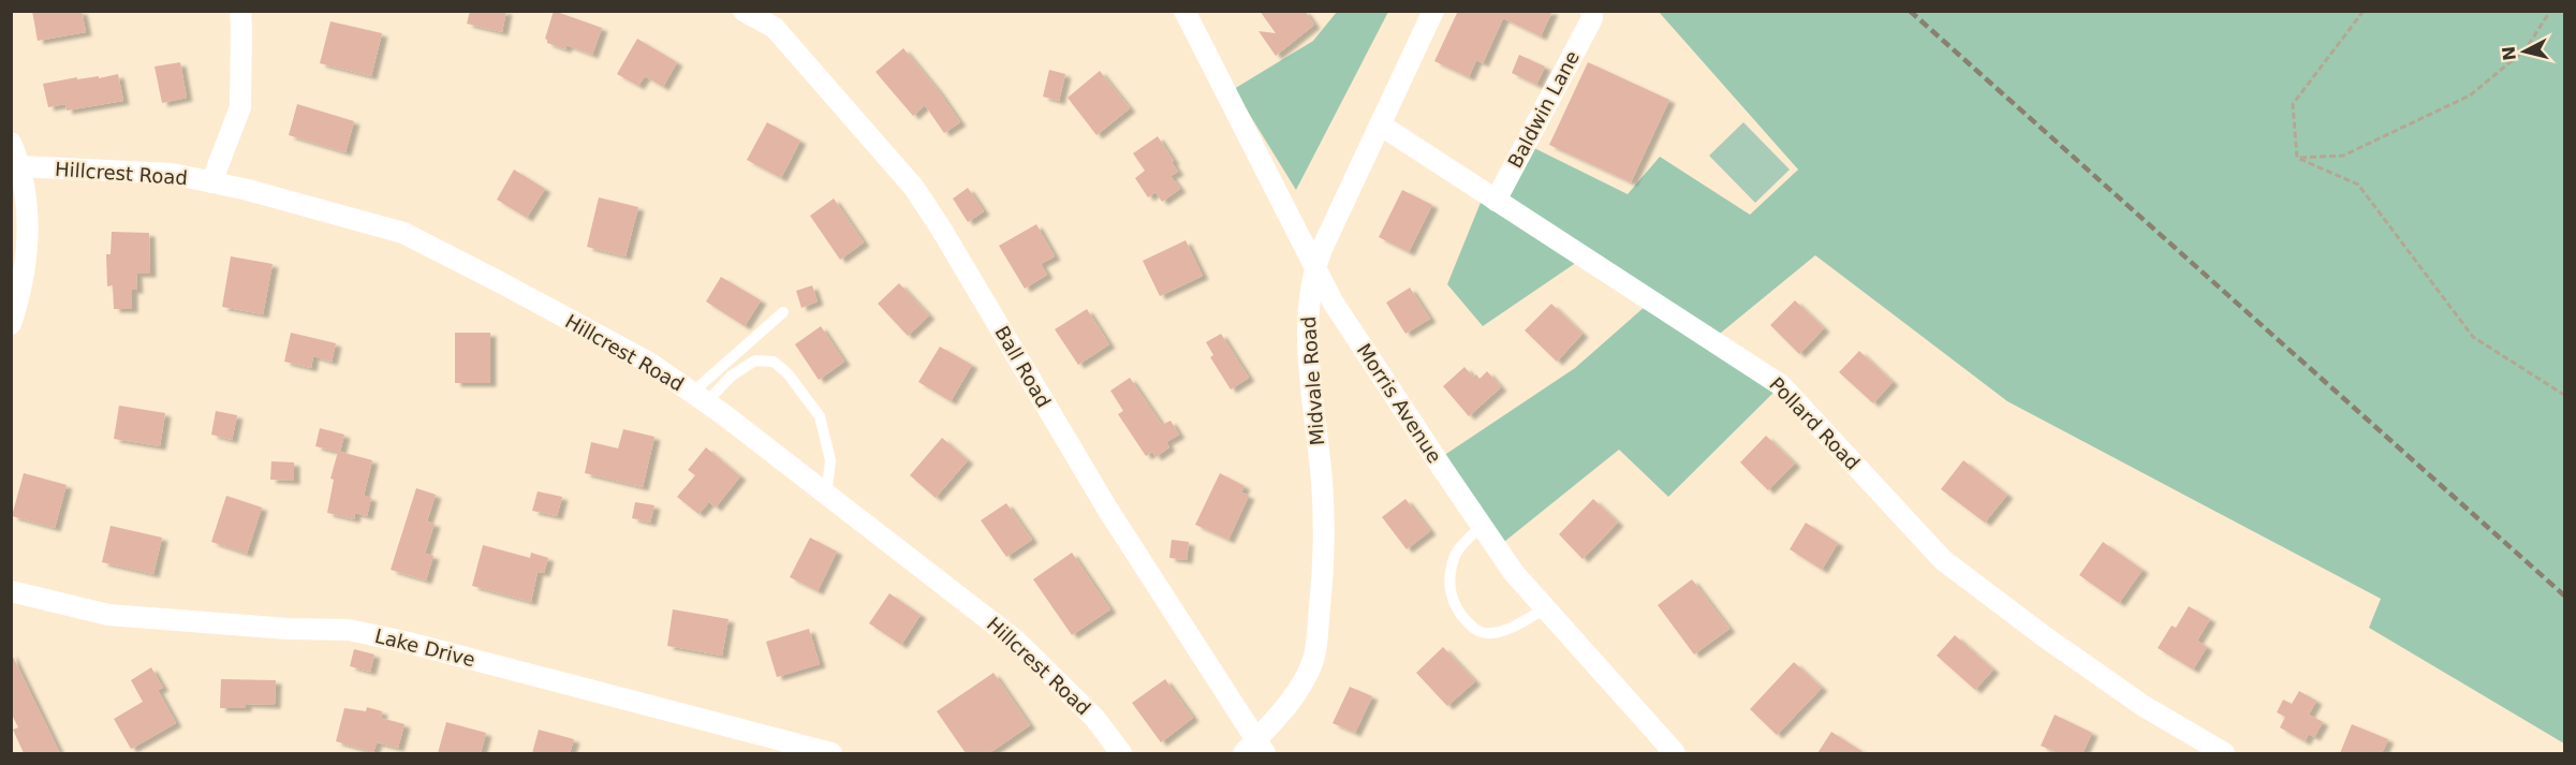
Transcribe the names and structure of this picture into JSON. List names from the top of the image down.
{
  "streets": {
    "street": [
      "Baldwin Lane",
      "Hillcrest Road",
      "Ball Road",
      "Midvale Road",
      "Morris Avenue",
      "Pollard Road",
      "Lake Drive"
    ]
  },
  "crossings": [
    ["Baldwin Lane", "Pollard Road"],
    ["Ball Road", "Midvale Road"],
    ["Midvale Road", "Morris Avenue"],
    ["Midvale Road", "Pollard Road"]
  ],
  "north": "left"
}
